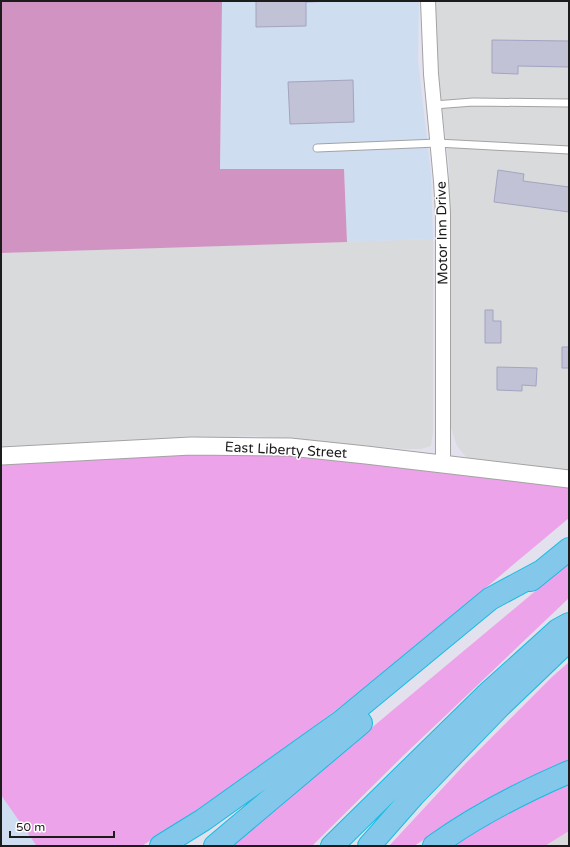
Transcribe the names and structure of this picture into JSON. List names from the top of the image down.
{
  "streets": {
    "street": ["Motor Inn Drive", "East Liberty Street"]
  },
  "crossings": [
    ["Motor Inn Drive", "East Liberty Street"]
  ],
  "scale_bar": "50 m"
}
